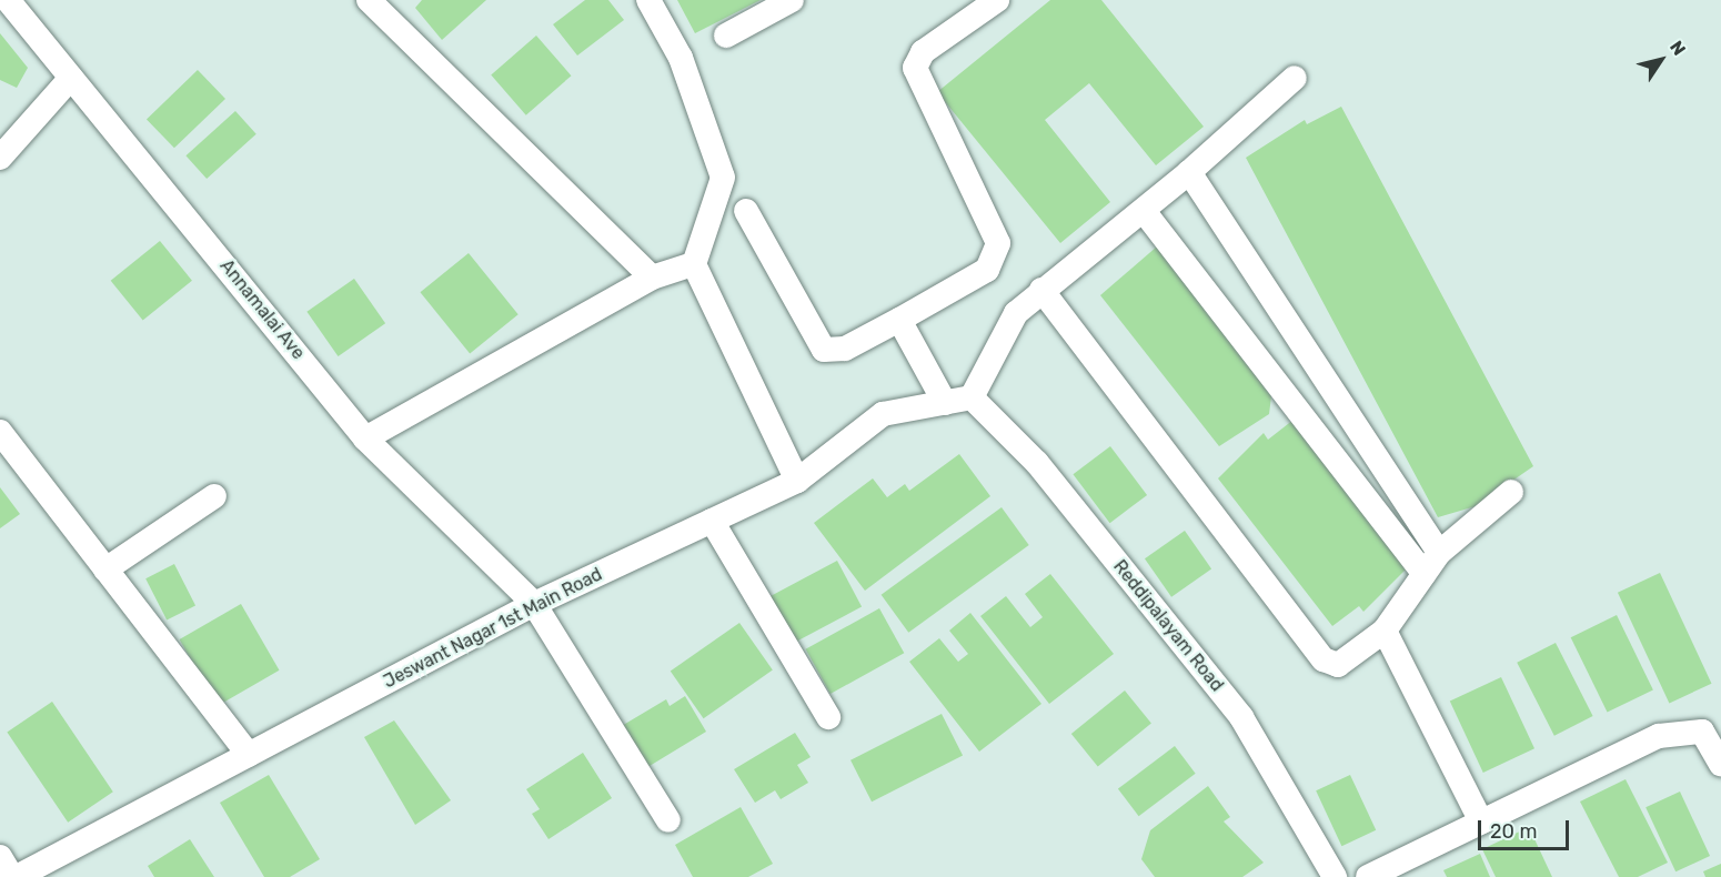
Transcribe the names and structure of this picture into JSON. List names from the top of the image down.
{
  "streets": {
    "street": ["Annamalai Ave", "Reddipalayam Road", "Jeswant Nagar 1st Main Road"]
  },
  "crossings": [
    ["Annamalai Ave", "Jeswant Nagar 1st Main Road"],
    ["Reddipalayam Road", "Jeswant Nagar 1st Main Road"]
  ],
  "scale_bar": "20 m",
  "north": "top right"
}
